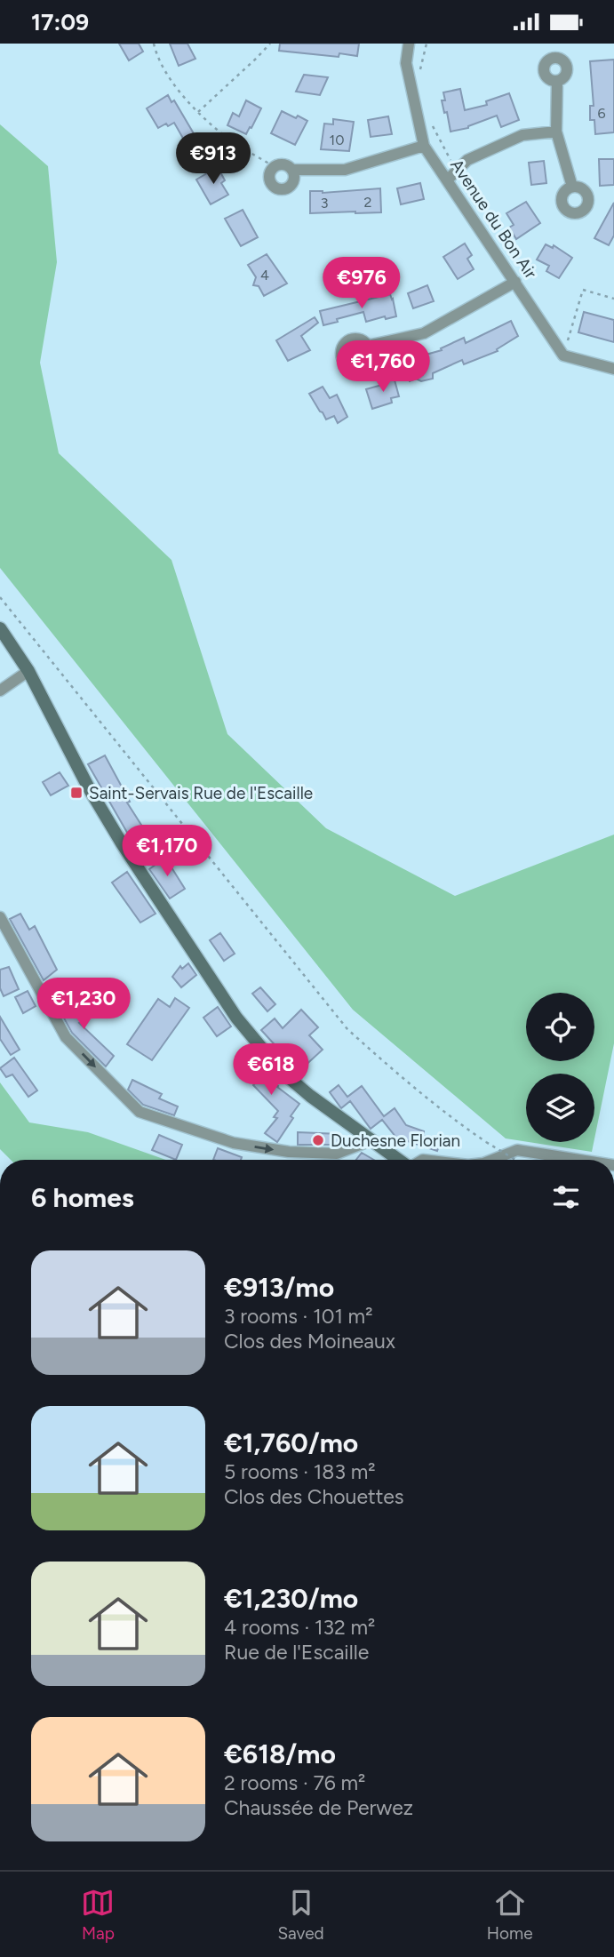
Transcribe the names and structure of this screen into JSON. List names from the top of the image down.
{
  "streets": {
    "street": ["Avenue du Bon Air"]
  },
  "places": {
    "transit": ["Saint-Servais Rue de l'Escaille"],
    "other": ["Duchesne Florian"]
  },
  "house_numbers": [
    "6",
    "10",
    "2",
    "3",
    "4"
  ],
  "page": {
    "status": "17:09",
    "price": [
      "€913",
      "€976",
      "€1,760",
      "€1,170",
      "€1,230",
      "€618"
    ],
    "heading": "6 homes",
    "list": [
      {
        "name": "€913/mo",
        "note": "3 rooms · 101 m² · Clos des Moineaux"
      },
      {
        "name": "€1,760/mo",
        "note": "5 rooms · 183 m² · Clos des Chouettes"
      },
      {
        "name": "€1,230/mo",
        "note": "4 rooms · 132 m² · Rue de l'Escaille"
      },
      {
        "name": "€618/mo",
        "note": "2 rooms · 76 m² · Chaussée de Perwez"
      }
    ],
    "tabs": ["Map", "Saved", "Home"]
  }
}
